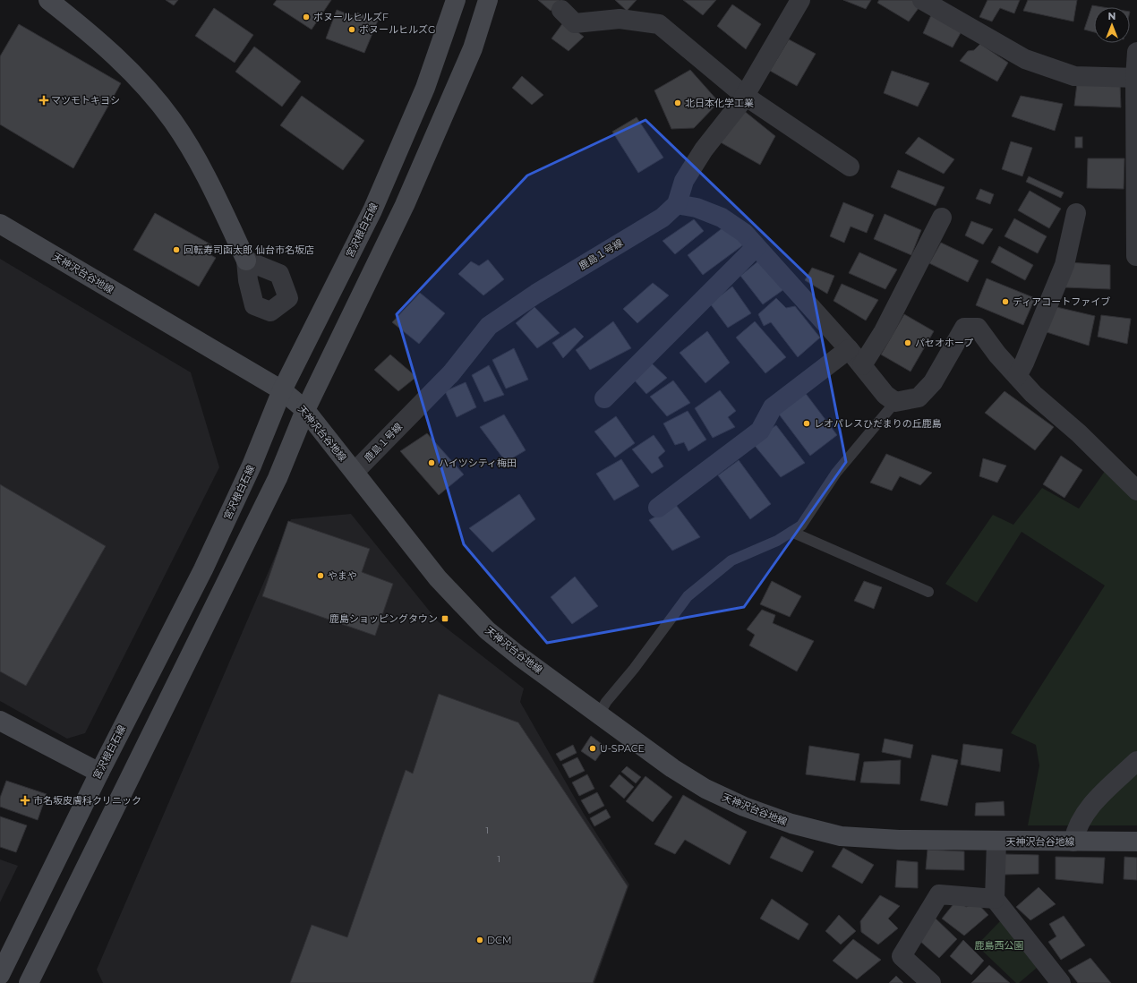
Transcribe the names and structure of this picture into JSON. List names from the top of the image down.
{
  "streets": {
    "street": ["宮沢根白石線", "鹿島１号線", "天神沢台谷地線"]
  },
  "crossings": [
    ["宮沢根白石線", "天神沢台谷地線"],
    ["鹿島１号線", "天神沢台谷地線"]
  ],
  "parks": ["鹿島西公園"],
  "places": {
    "other": [
      "ボヌールヒルズF",
      "ボヌールヒルズG",
      "北日本化学工業",
      "回転寿司函太郎 仙台市名坂店",
      "ディアコートファイブ",
      "パセオホープ",
      "レオパレスひだまりの丘鹿島",
      "ハイツシティ梅田",
      "やまや",
      "U-SPACE",
      "DCM"
    ],
    "health": ["マツモトキヨシ", "市名坂皮膚科クリニック"],
    "transit": ["鹿島ショッピングタウン"]
  },
  "house_numbers": ["1", "1"],
  "north": "top"
}
